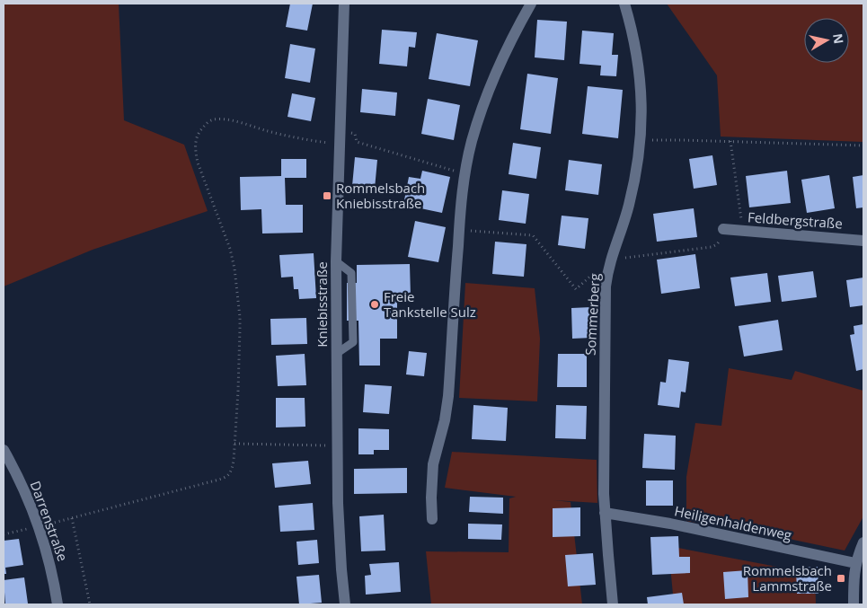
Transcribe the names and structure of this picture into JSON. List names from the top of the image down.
{
  "streets": {
    "street": [
      "Feldbergstraße",
      "Kniebisstraße",
      "Sommerberg",
      "Darrenstraße",
      "Heiligenhaldenweg"
    ]
  },
  "crossings": [
    ["Sommerberg", "Heiligenhaldenweg"]
  ],
  "places": {
    "transit": ["Rommelsbach Kniebisstraße", "Rommelsbach Lammstraße"],
    "other": ["Freie Tankstelle Sulz"]
  },
  "north": "right"
}
